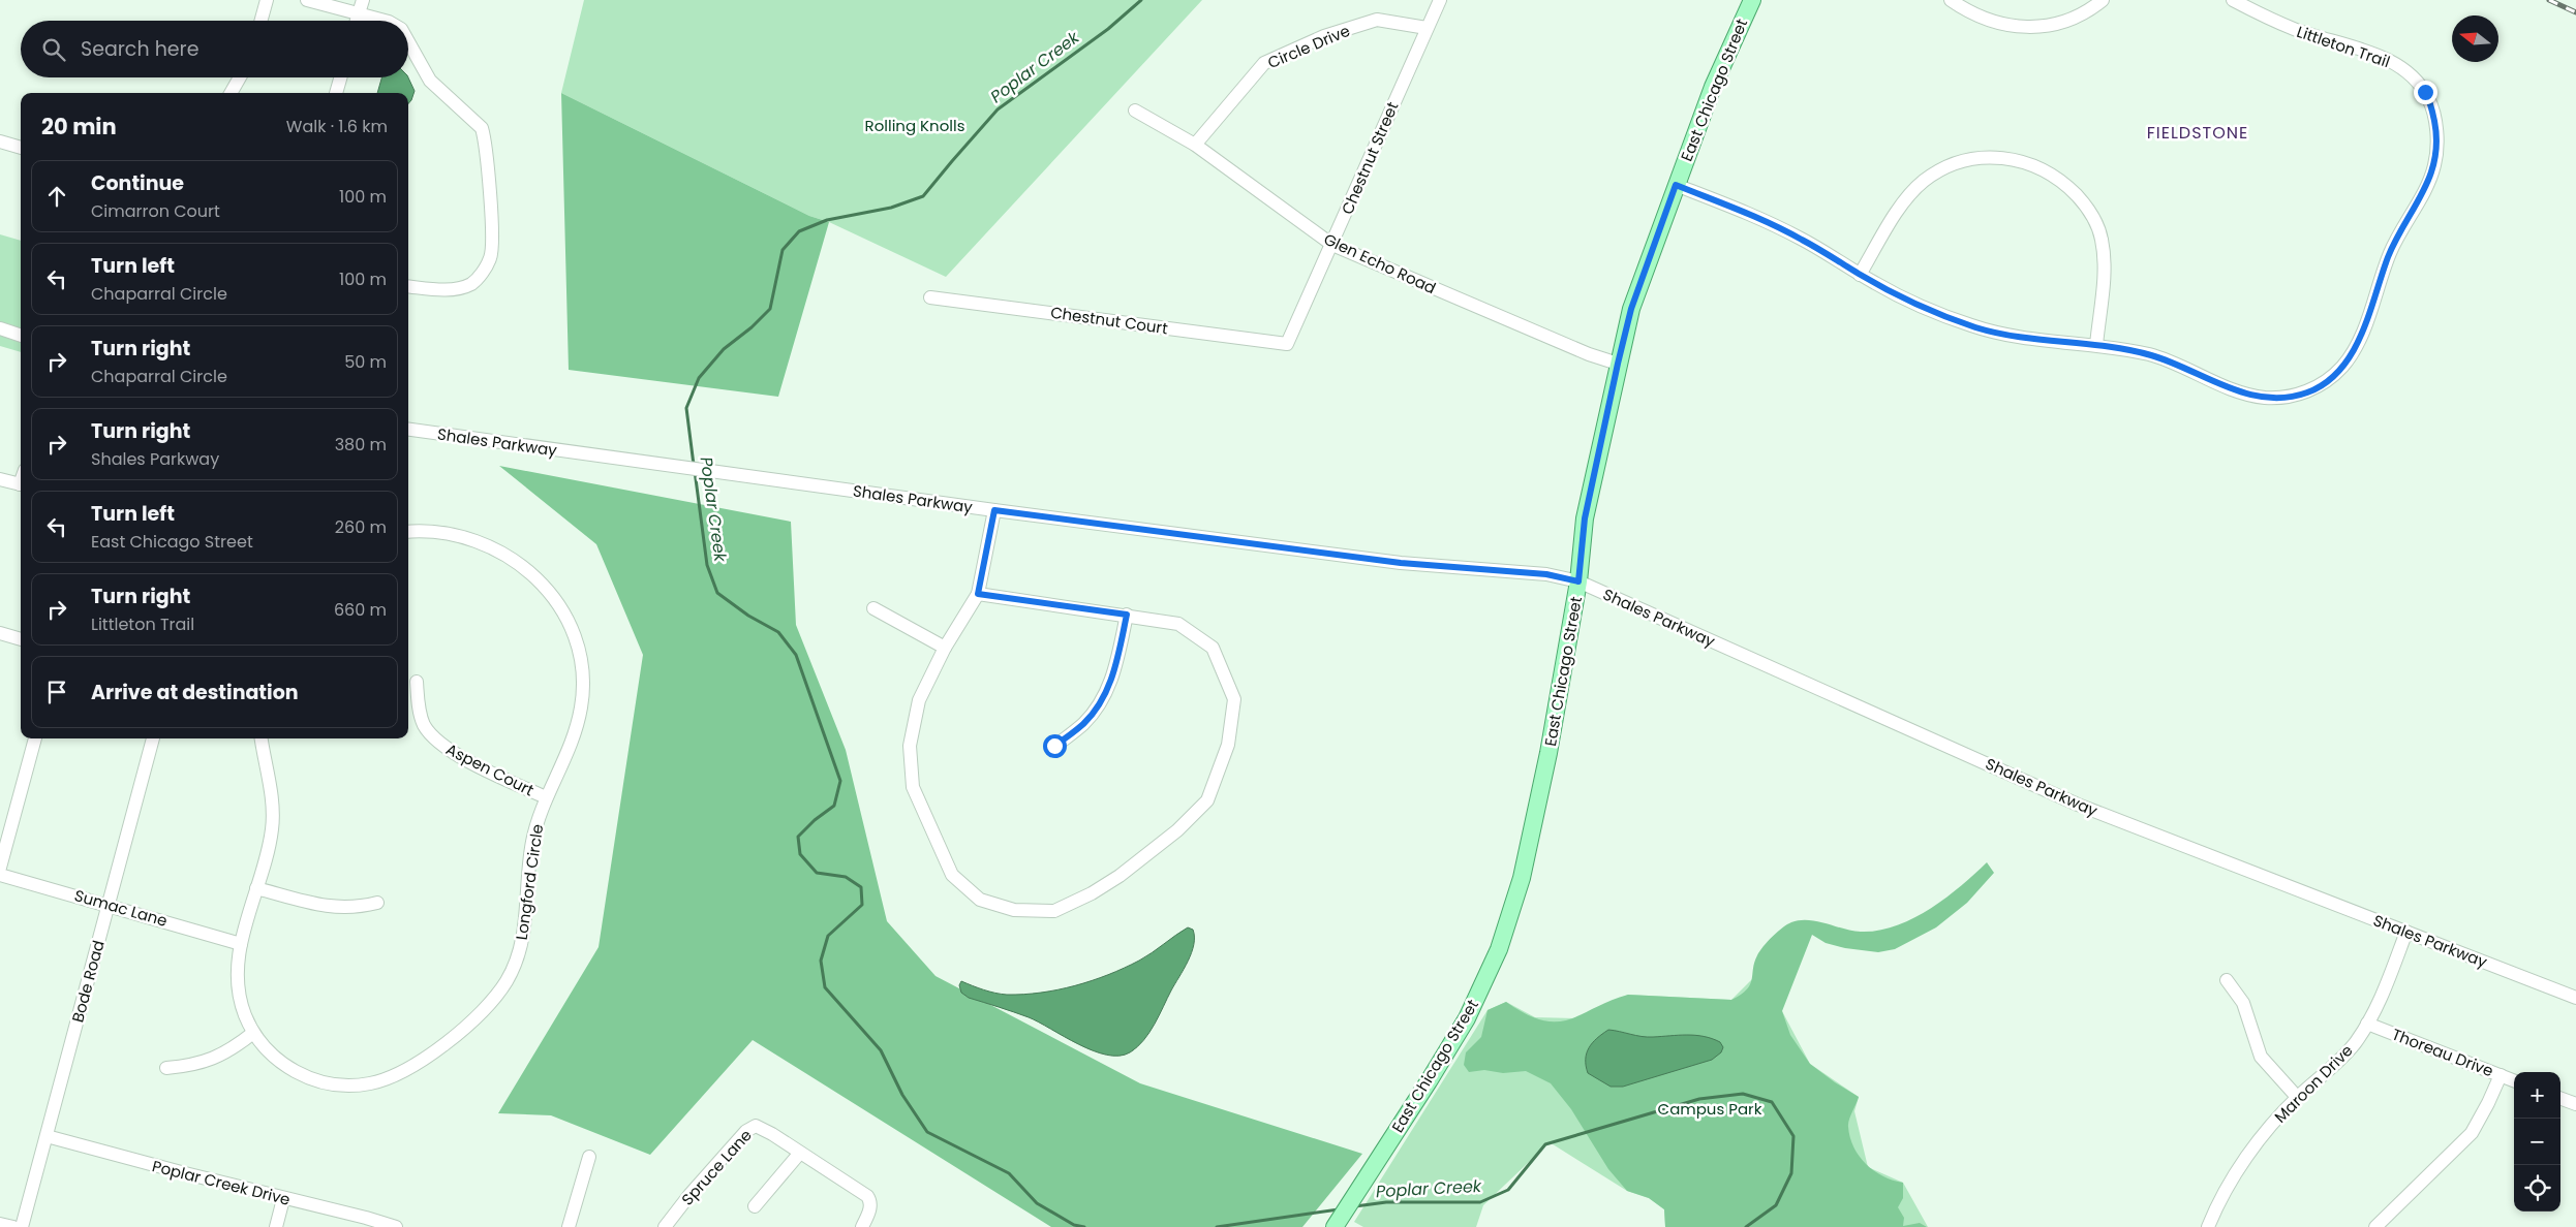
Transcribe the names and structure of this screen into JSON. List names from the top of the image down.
{
  "streets": {
    "main road": ["East Chicago Street"],
    "street": [
      "Circle Drive",
      "Littleton Trail",
      "Chestnut Street",
      "Glen Echo Road",
      "Chestnut Court",
      "Shales Parkway",
      "Aspen Court",
      "Longford Circle",
      "Sumac Lane",
      "Bode Road",
      "Thoreau Drive",
      "Maroon Drive",
      "Spruce Lane",
      "Poplar Creek Drive"
    ]
  },
  "crossings": [
    ["Circle Drive", "Chestnut Street"],
    ["Circle Drive", "Glen Echo Road"],
    ["Littleton Trail", "East Chicago Street"],
    ["East Chicago Street", "Glen Echo Road"],
    ["East Chicago Street", "Shales Parkway"],
    ["Chestnut Street", "Glen Echo Road"],
    ["Chestnut Street", "Chestnut Court"],
    ["Shales Parkway", "Maroon Drive"],
    ["Aspen Court", "Longford Circle"],
    ["Longford Circle", "Sumac Lane"],
    ["Sumac Lane", "Bode Road"],
    ["Bode Road", "Poplar Creek Drive"],
    ["Thoreau Drive", "Maroon Drive"]
  ],
  "districts": ["FIELDSTONE"],
  "water": ["Poplar Creek"],
  "parks": ["Rolling Knolls", "Campus Park"],
  "north": "left",
  "page": {
    "search": "Search here",
    "heading": ["20 min", "Walk · 1.6 km"],
    "list": [
      ["Continue", "Cimarron Court", "100 m"],
      ["Turn left", "Chaparral Circle", "100 m"],
      ["Turn right", "Chaparral Circle", "50 m"],
      ["Turn right", "Shales Parkway", "380 m"],
      ["Turn left", "East Chicago Street", "260 m"],
      ["Turn right", "Littleton Trail", "660 m"],
      "Arrive at destination"
    ],
    "map_buttons": ["+", "−"]
  }
}
